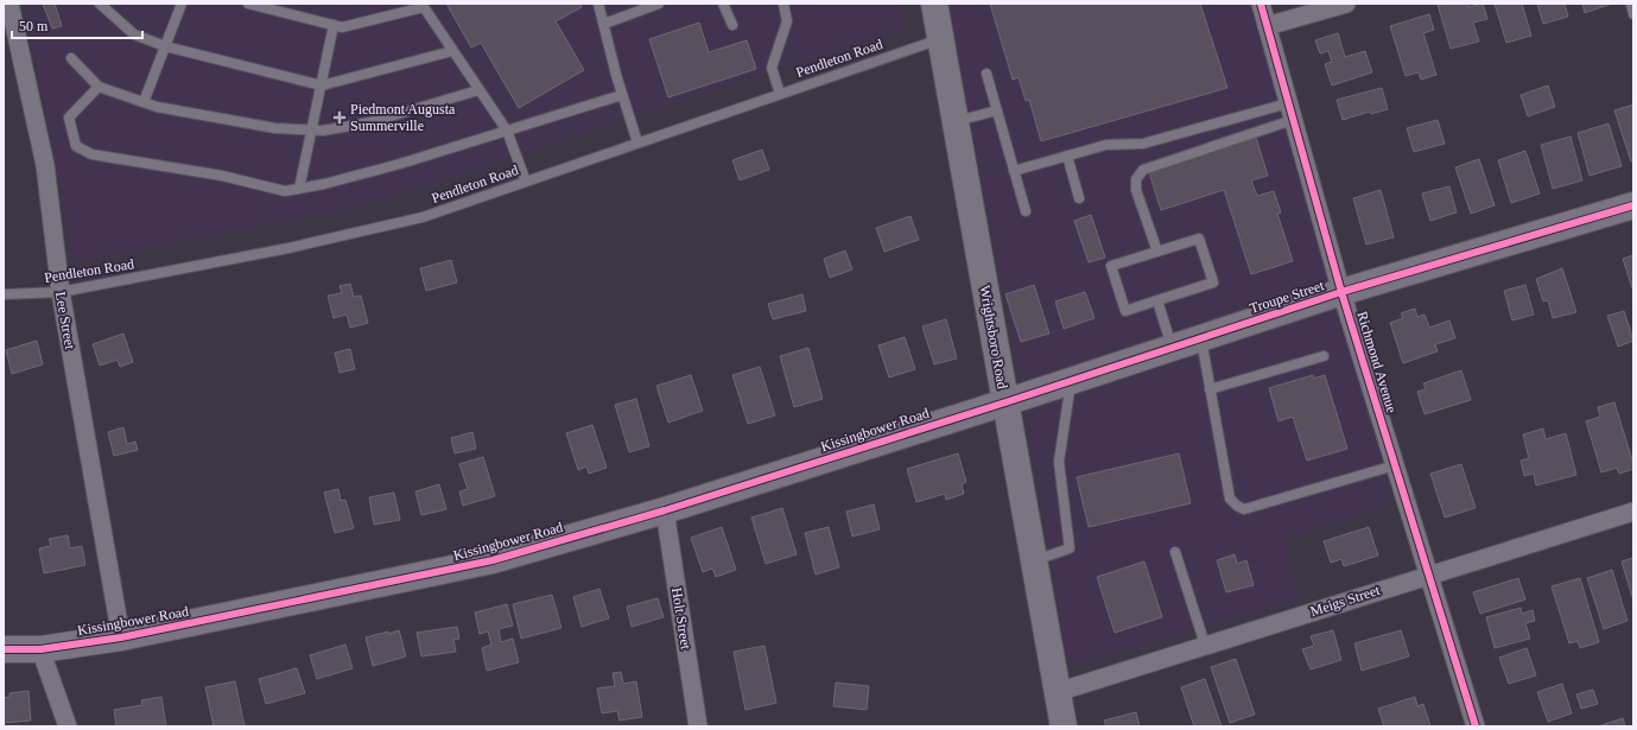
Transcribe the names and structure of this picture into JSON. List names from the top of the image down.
{
  "streets": {
    "street": [
      "Troupe Street",
      "Lee Street",
      "Wrightsboro Road",
      "Richmond Avenue",
      "Kissingbower Road",
      "Meigs Street",
      "Holt Street"
    ],
    "lane": ["Pendleton Road"]
  },
  "crossings": [
    ["Pendleton Road", "Lee Street"],
    ["Pendleton Road", "Wrightsboro Road"],
    ["Troupe Street", "Wrightsboro Road"],
    ["Troupe Street", "Richmond Avenue"],
    ["Troupe Street", "Kissingbower Road"],
    ["Lee Street", "Kissingbower Road"],
    ["Wrightsboro Road", "Kissingbower Road"],
    ["Wrightsboro Road", "Meigs Street"],
    ["Richmond Avenue", "Meigs Street"],
    ["Kissingbower Road", "Holt Street"]
  ],
  "places": {
    "health": ["Piedmont Augusta Summerville"]
  },
  "scale_bar": "50 m"
}
